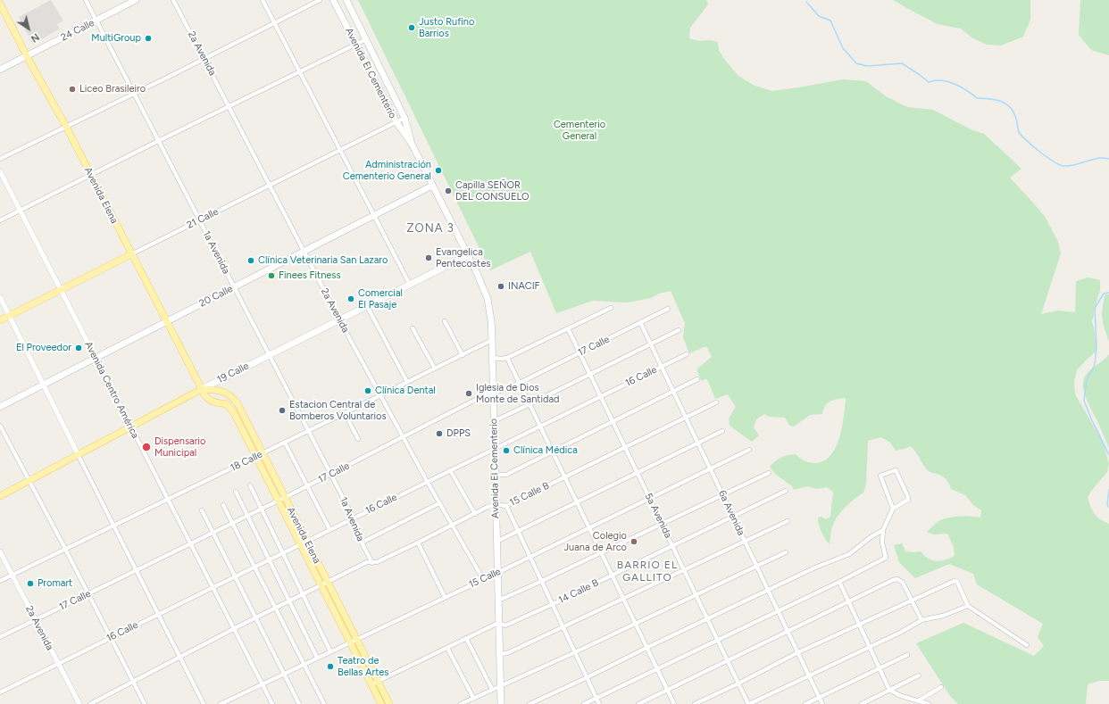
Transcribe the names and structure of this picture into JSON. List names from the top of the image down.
{
  "streets": {
    "main road": [
      "24 Calle",
      "Avenida El Cementerio",
      "Avenida Elena",
      "21 Calle",
      "20 Calle",
      "19 Calle"
    ],
    "street": [
      "2a Avenida",
      "1a Avenida",
      "17 Calle",
      "16 Calle",
      "Avenida Centro América",
      "18 Calle",
      "15 Calle B",
      "6a Avenida",
      "5a Avenida",
      "15 Calle",
      "14 Calle B"
    ]
  },
  "crossings": [
    ["24 Calle", "Avenida Elena"],
    ["24 Calle", "1a Avenida"],
    ["2a Avenida", "21 Calle"],
    ["2a Avenida", "20 Calle"],
    ["2a Avenida", "17 Calle"],
    ["2a Avenida", "19 Calle"],
    ["2a Avenida", "16 Calle"],
    ["2a Avenida", "18 Calle"],
    ["2a Avenida", "15 Calle B"],
    ["2a Avenida", "15 Calle"],
    ["Avenida El Cementerio", "21 Calle"],
    ["Avenida El Cementerio", "20 Calle"],
    ["Avenida El Cementerio", "17 Calle"],
    ["Avenida El Cementerio", "19 Calle"],
    ["Avenida El Cementerio", "16 Calle"],
    ["Avenida El Cementerio", "18 Calle"],
    ["Avenida El Cementerio", "15 Calle B"],
    ["Avenida El Cementerio", "15 Calle"],
    ["Avenida El Cementerio", "14 Calle B"],
    ["Avenida Elena", "21 Calle"],
    ["Avenida Elena", "20 Calle"],
    ["Avenida Elena", "17 Calle"],
    ["Avenida Elena", "19 Calle"],
    ["Avenida Elena", "16 Calle"],
    ["Avenida Elena", "18 Calle"],
    ["Avenida Elena", "15 Calle B"],
    ["Avenida Elena", "15 Calle"],
    ["Avenida Elena", "14 Calle B"],
    ["21 Calle", "1a Avenida"],
    ["21 Calle", "Avenida Centro América"],
    ["1a Avenida", "20 Calle"],
    ["1a Avenida", "17 Calle"],
    ["1a Avenida", "19 Calle"],
    ["1a Avenida", "16 Calle"],
    ["1a Avenida", "18 Calle"],
    ["1a Avenida", "15 Calle B"],
    ["20 Calle", "Avenida Centro América"],
    ["17 Calle", "Avenida Centro América"],
    ["17 Calle", "6a Avenida"],
    ["17 Calle", "5a Avenida"],
    ["19 Calle", "Avenida Centro América"],
    ["16 Calle", "Avenida Centro América"],
    ["16 Calle", "6a Avenida"],
    ["16 Calle", "5a Avenida"],
    ["Avenida Centro América", "18 Calle"],
    ["Avenida Centro América", "15 Calle B"],
    ["Avenida Centro América", "15 Calle"],
    ["15 Calle B", "6a Avenida"],
    ["15 Calle B", "5a Avenida"],
    ["6a Avenida", "15 Calle"],
    ["6a Avenida", "14 Calle B"],
    ["5a Avenida", "15 Calle"],
    ["5a Avenida", "14 Calle B"]
  ],
  "districts": ["ZONA 3", "BARRIO EL GALLITO"],
  "parks": ["Cementerio General"],
  "places": [
    "Justo Rufino Barrios",
    "MultiGroup",
    "Liceo Brasileiro",
    "Administración Cementerio General",
    "Capilla SEÑOR DEL CONSUELO",
    "Evangelica Pentecostes",
    "Clínica Veterinaria San Lazaro",
    "Finees Fitness",
    "INACIF",
    "Comercial El Pasaje",
    "El Proveedor",
    "Clínica Dental",
    "Iglesia de Dios Monte de Santidad",
    "Estacion Central de Bomberos Voluntarios",
    "DPPS",
    "Dispensario Municipal",
    "Clínica Médica",
    "Colegio Juana de Arco",
    "Promart",
    "Teatro de Bellas Artes"
  ],
  "north": "bottom right"
}
